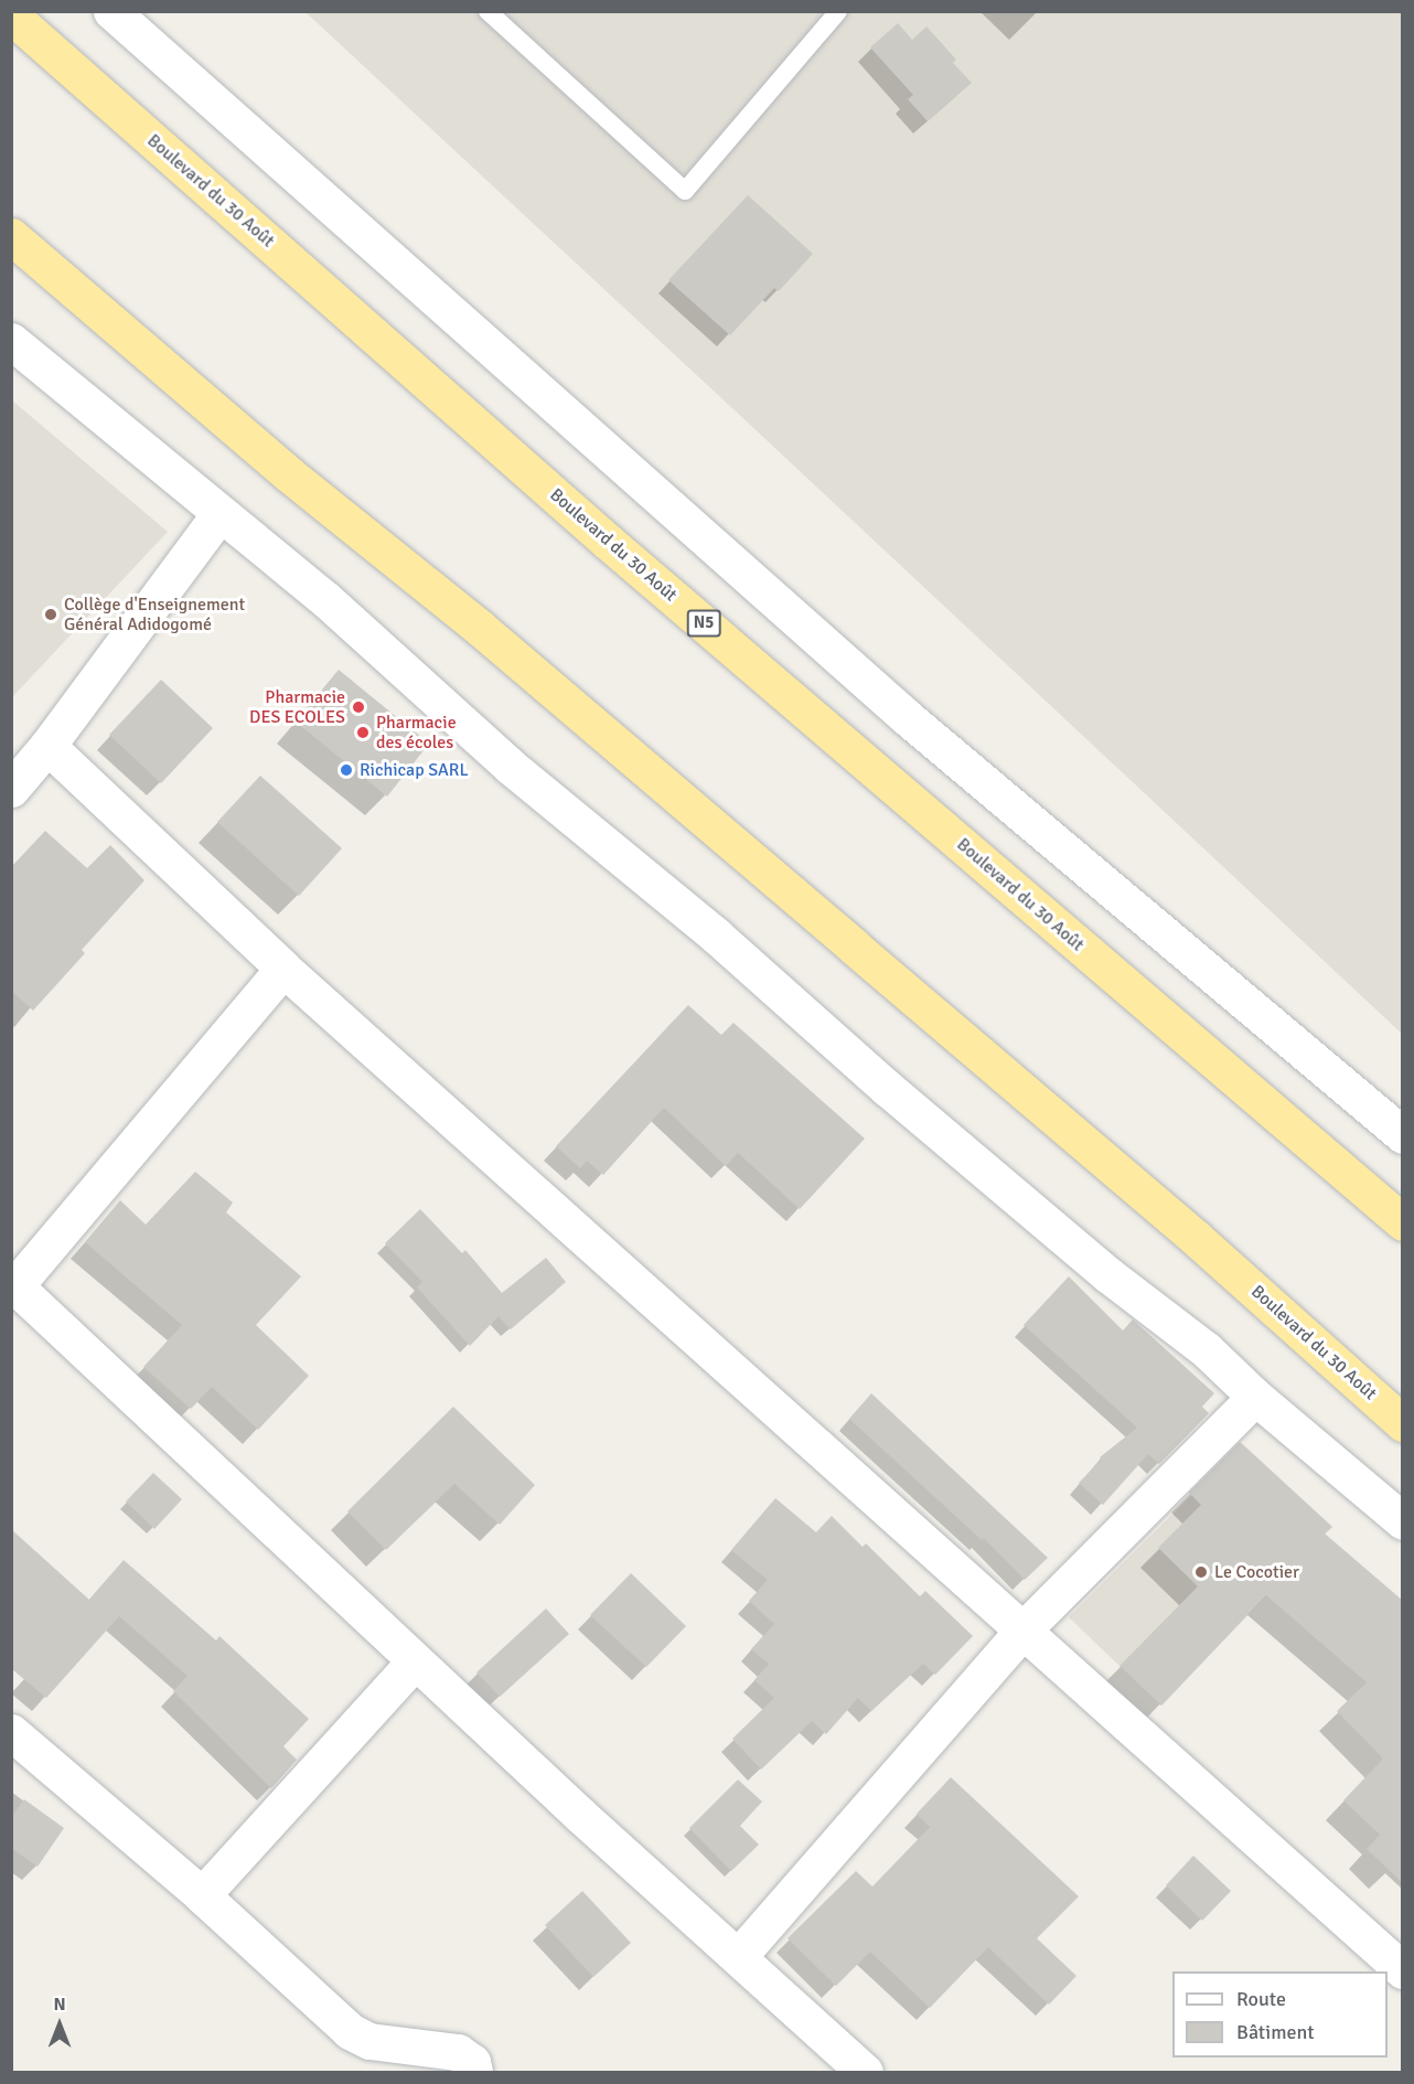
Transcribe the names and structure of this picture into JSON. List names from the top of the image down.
{
  "streets": {
    "highway": ["Boulevard du 30 Août", "N5"]
  },
  "places": [
    "Collège d'Enseignement Général Adidogomé",
    "Pharmacie DES ECOLES",
    "Pharmacie des écoles",
    "Richicap SARL",
    "Le Cocotier"
  ],
  "legend": ["Route", "Bâtiment"],
  "north": "top"
}
